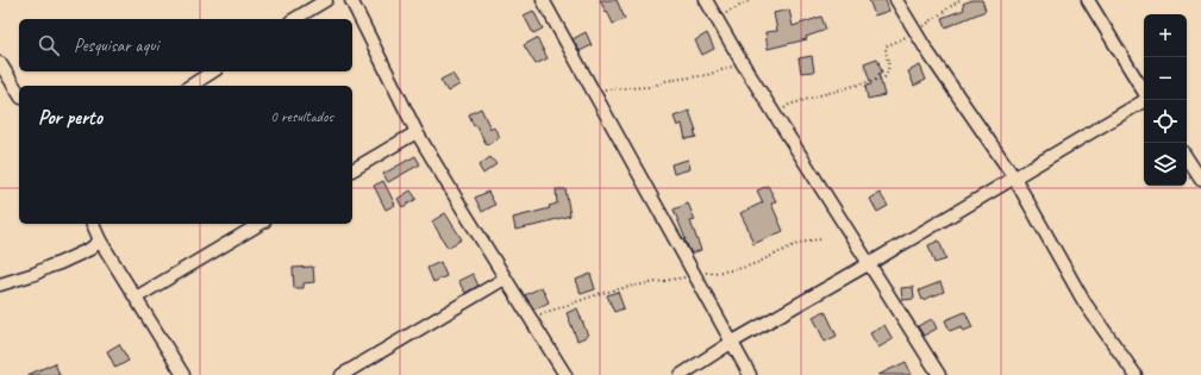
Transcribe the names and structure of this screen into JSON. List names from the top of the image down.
{
  "page": {
    "map_buttons": ["+", "−"],
    "search": "Pesquisar aqui",
    "heading": ["Por perto", "0 resultados"]
  }
}
